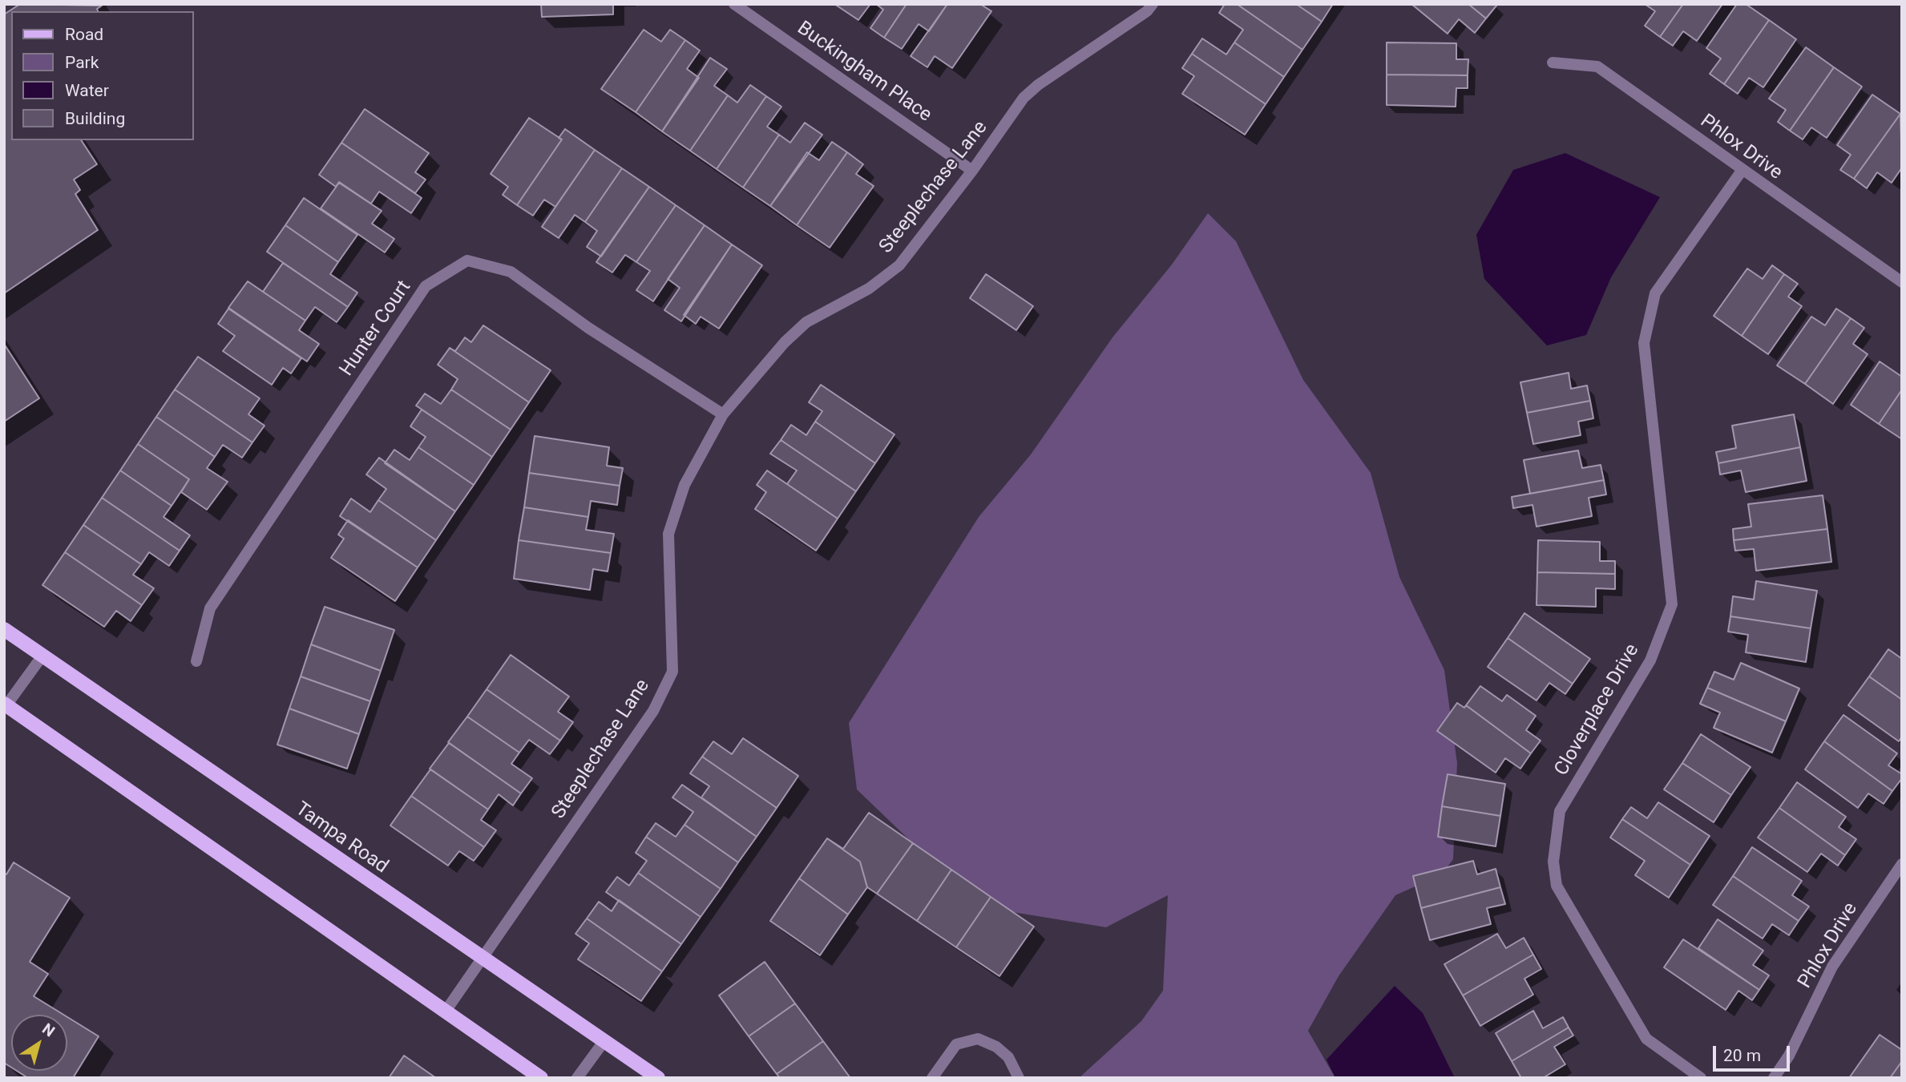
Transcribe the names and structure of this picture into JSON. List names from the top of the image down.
{
  "streets": {
    "main road": ["Tampa Road"],
    "street": [
      "Buckingham Place",
      "Phlox Drive",
      "Steeplechase Lane",
      "Hunter Court",
      "Cloverplace Drive"
    ]
  },
  "crossings": [
    ["Buckingham Place", "Steeplechase Lane"],
    ["Phlox Drive", "Cloverplace Drive"],
    ["Steeplechase Lane", "Hunter Court"],
    ["Steeplechase Lane", "Tampa Road"]
  ],
  "legend": [
    "Road",
    "Park",
    "Water",
    "Building"
  ],
  "scale_bar": "20 m",
  "north": "top right"
}
